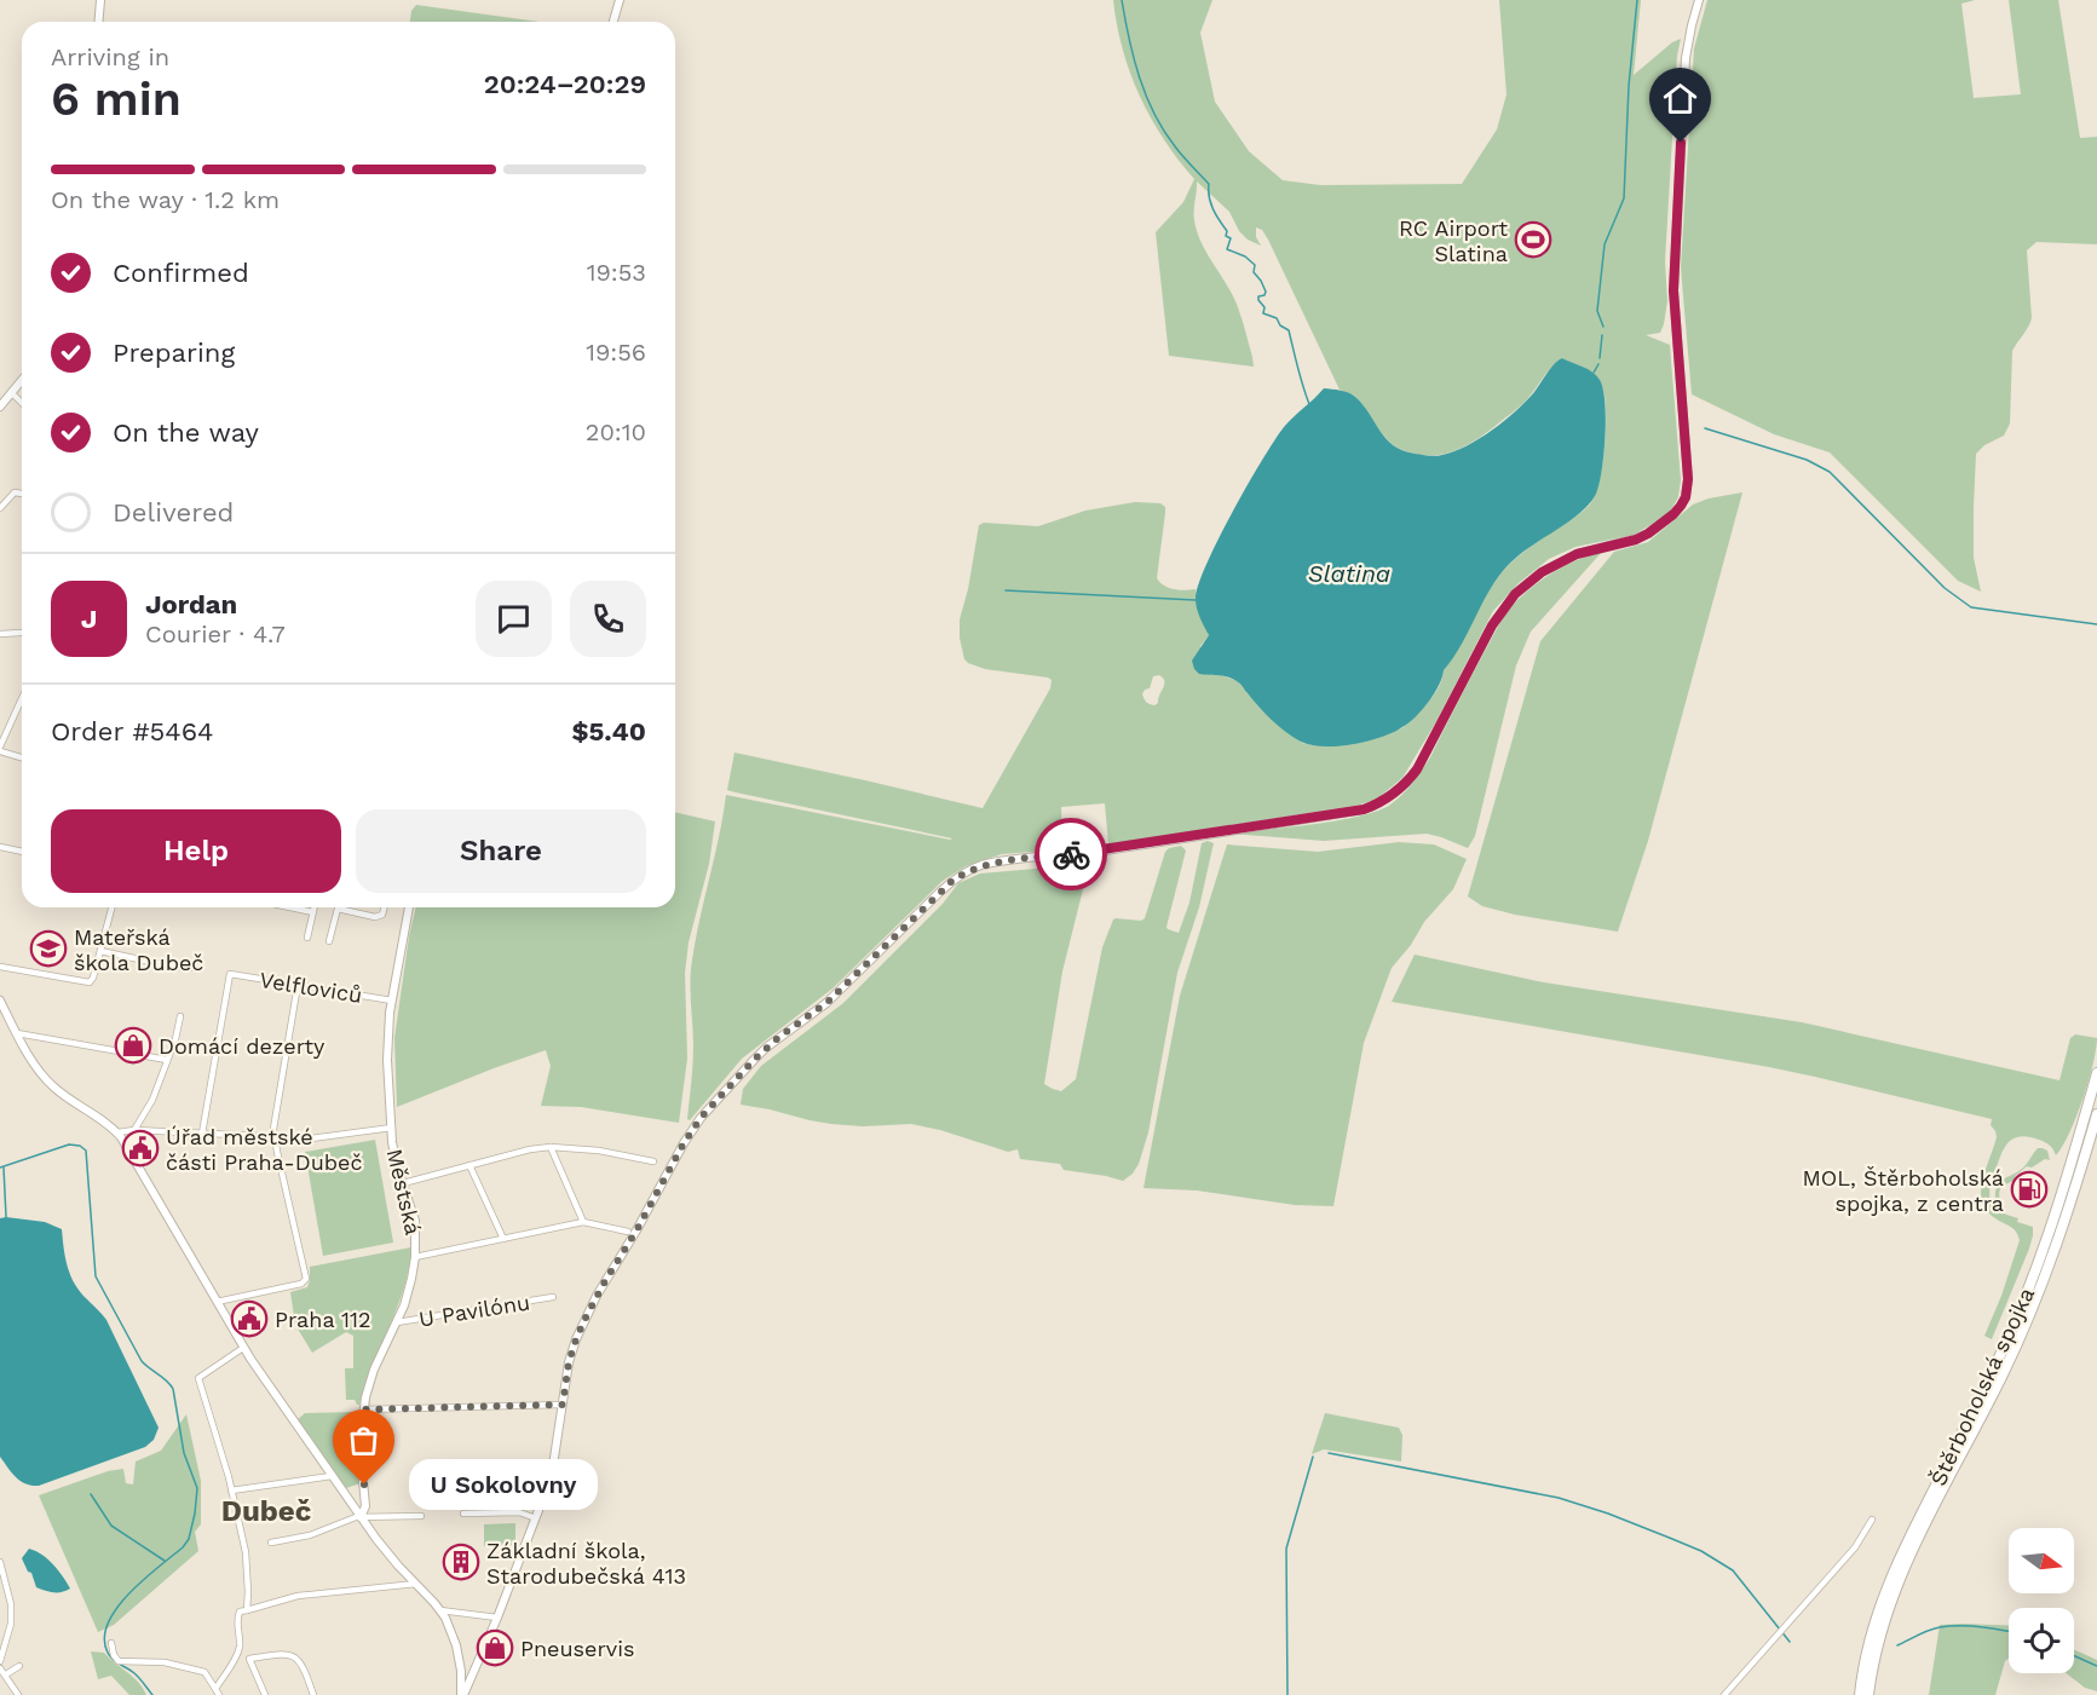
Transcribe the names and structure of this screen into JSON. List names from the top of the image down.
{
  "streets": {
    "highway": ["Štěrboholská spojka"],
    "street": ["Velfloviců", "Městská", "U Pavilónu"]
  },
  "crossings": [
    ["Velfloviců", "Městská"],
    ["Městská", "U Pavilónu"]
  ],
  "districts": ["Dubeč"],
  "water": ["Slatina"],
  "places": {
    "sports": ["RC Airport Slatina"],
    "school or university": ["Mateřská škola Dubeč"],
    "shop": ["Domácí dezerty", "Pneuservis"],
    "public building": ["Úřad městské části Praha-Dubeč", "Praha 112"],
    "fuel station": ["MOL, Štěrboholská spojka, z centra"],
    "other": ["U Sokolovny"],
    "building": ["Základní škola, Starodubečská 413"]
  },
  "north": "right",
  "page": {
    "heading": ["6 min", "Arriving in", "20:24–20:29"],
    "panel": [
      "Jordan",
      "Courier · 4.7",
      "Order #5464",
      "$5.40"
    ],
    "bar": "On the way · 1.2 km",
    "list": [
      ["Confirmed", "19:53"],
      ["Preparing", "19:56"],
      ["On the way", "20:10"],
      "Delivered"
    ],
    "round": "J",
    "buttons": ["Help", "Share"],
    "bubble": "U Sokolovny"
  }
}
